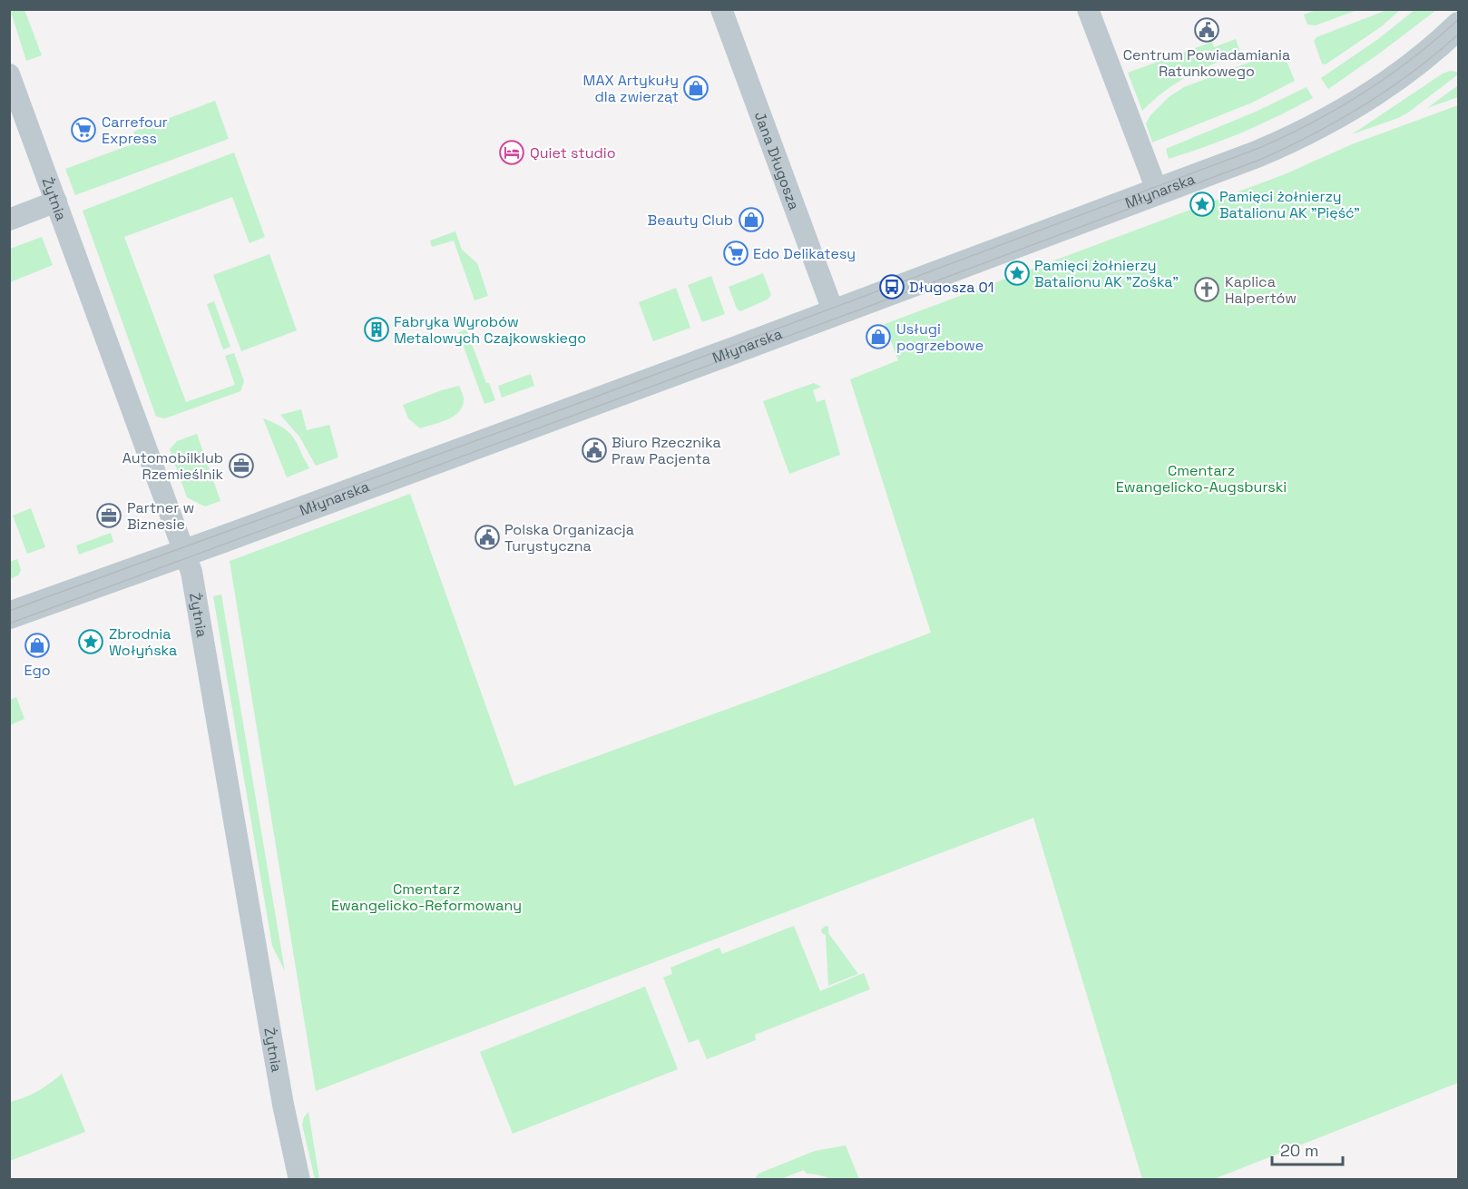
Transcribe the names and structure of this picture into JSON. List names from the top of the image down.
{
  "streets": {
    "street": ["Jana Długosza", "Młynarska", "Żytnia"]
  },
  "crossings": [
    ["Jana Długosza", "Młynarska"],
    ["Młynarska", "Żytnia"]
  ],
  "parks": ["Cmentarz Ewangelicko-Augsburski", "Cmentarz Ewangelicko-Reformowany"],
  "places": {
    "public building": ["Centrum Powiadamiania Ratunkowego", "Biuro Rzecznika Praw Pacjenta", "Polska Organizacja Turystyczna"],
    "shop": [
      "MAX Artykuły dla zwierząt",
      "Beauty Club",
      "Usługi pogrzebowe",
      "Ego"
    ],
    "supermarket": ["Carrefour Express", "Edo Delikatesy"],
    "hotel": ["Quiet studio"],
    "place": ["Pamięci żołnierzy Batalionu AK \"Pięść\"", "Pamięci żołnierzy Batalionu AK \"Zośka\"", "Zbrodnia Wołyńska"],
    "bus stop": ["Długosza 01"],
    "church": ["Kaplica Halpertów"],
    "building": ["Fabryka Wyrobów Metalowych Czajkowskiego"],
    "office": ["Automobilklub Rzemieślnik", "Partner w Biznesie"]
  },
  "scale_bar": "20 m"
}
